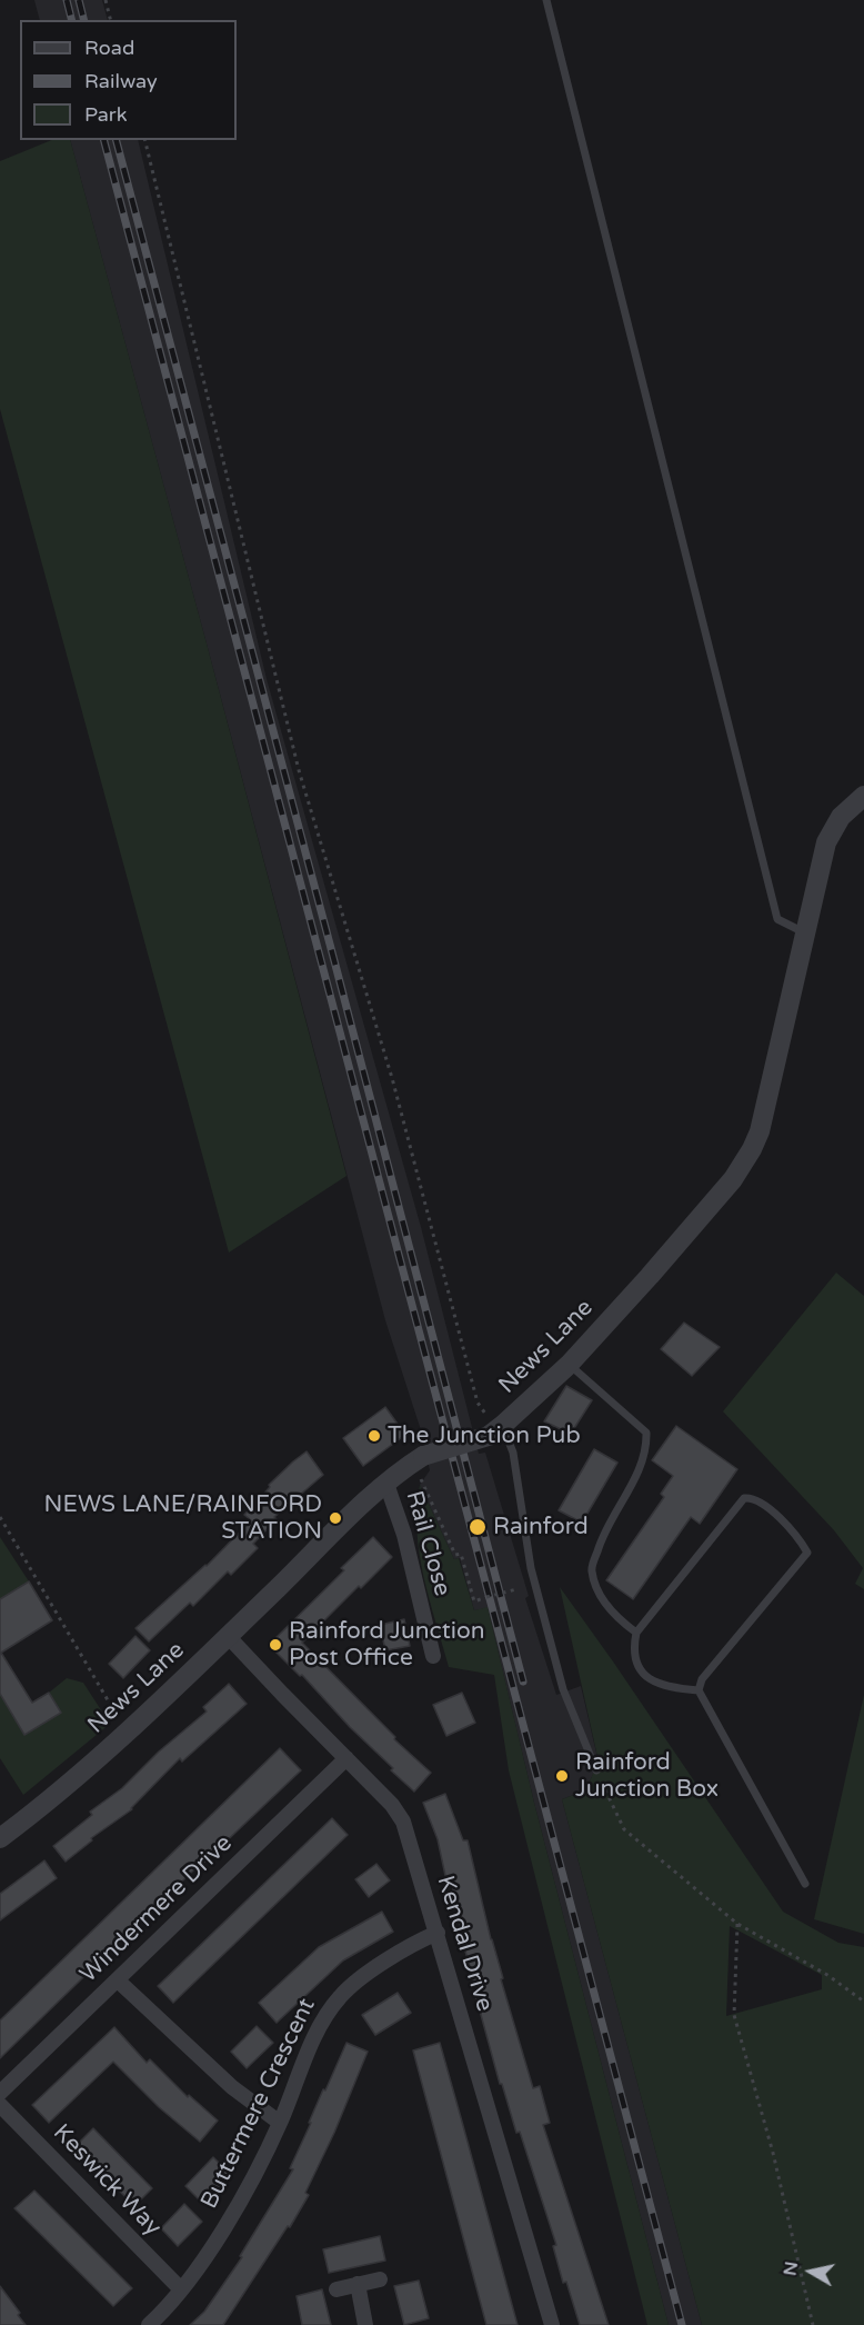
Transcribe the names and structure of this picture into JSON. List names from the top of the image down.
{
  "streets": {
    "street": [
      "News Lane",
      "Rail Close",
      "Windermere Drive",
      "Kendal Drive",
      "Buttermere Crescent",
      "Keswick Way"
    ]
  },
  "crossings": [
    ["News Lane", "Rail Close"],
    ["News Lane", "Kendal Drive"],
    ["Windermere Drive", "Kendal Drive"],
    ["Kendal Drive", "Buttermere Crescent"],
    ["Buttermere Crescent", "Keswick Way"]
  ],
  "places": [
    "The Junction Pub",
    "NEWS LANE/RAINFORD STATION",
    "Rainford",
    "Rainford Junction Post Office",
    "Rainford Junction Box"
  ],
  "legend": ["Road", "Railway", "Park"],
  "north": "left"
}
